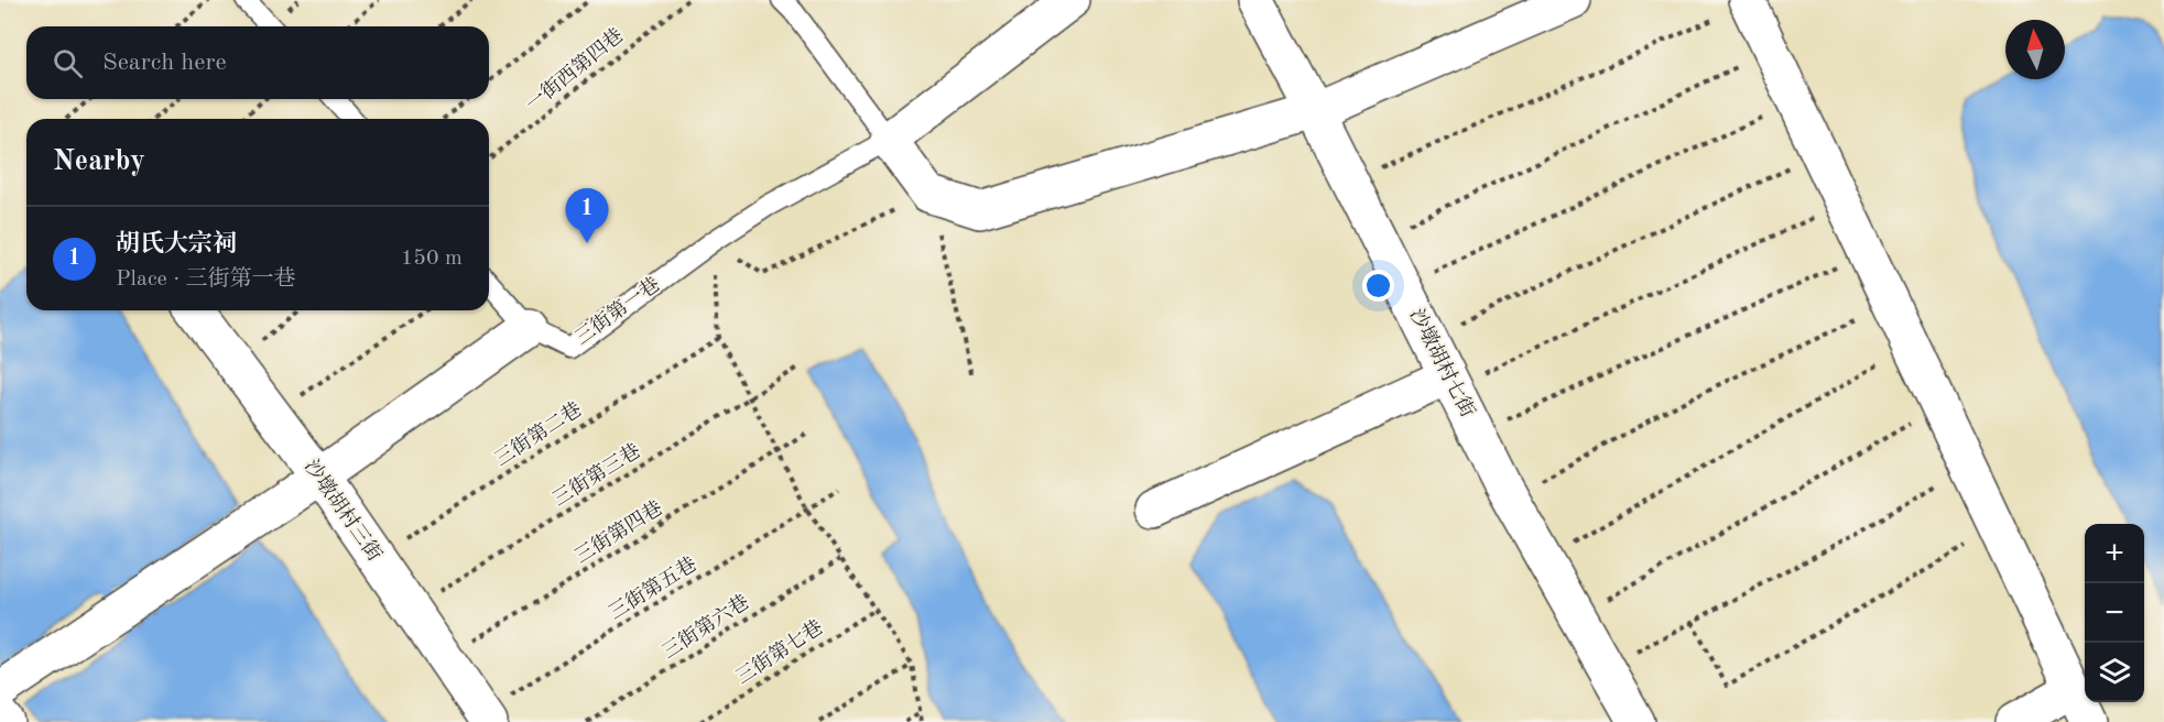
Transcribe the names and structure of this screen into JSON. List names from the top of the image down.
{
  "streets": {
    "street": ["沙墩胡村七街", "沙墩胡村三街"],
    "lane": ["三街第一巷"],
    "path": [
      "一街西第四巷",
      "三街第二巷",
      "三街第三巷",
      "三街第四巷",
      "三街第五巷",
      "三街第六巷",
      "三街第七巷"
    ]
  },
  "crossings": [
    ["三街第二巷", "沙墩胡村三街"],
    ["三街第三巷", "沙墩胡村三街"],
    ["沙墩胡村三街", "三街第四巷"],
    ["沙墩胡村三街", "三街第五巷"]
  ],
  "north": "top",
  "page": {
    "search": "Search here",
    "heading": "Nearby",
    "pins": "1",
    "list": [
      {
        "mark": "1",
        "name": "胡氏大宗祠",
        "note": "Place · 三街第一巷",
        "value": "150 m"
      }
    ],
    "map_buttons": ["+", "−"]
  }
}
